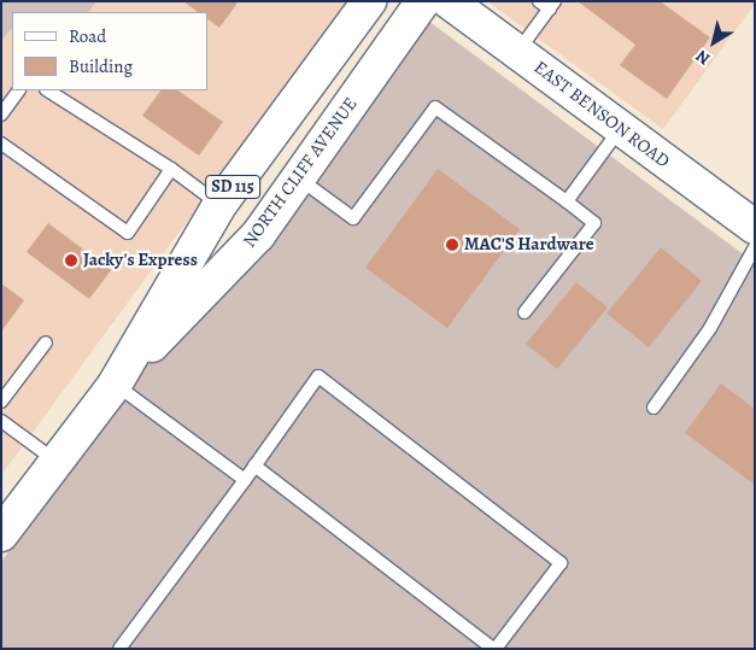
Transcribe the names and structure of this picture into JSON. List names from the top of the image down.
{
  "streets": {
    "main road": ["EAST BENSON ROAD", "NORTH CLIFF AVENUE", "SD 115"]
  },
  "places": ["MAC'S Hardware", "Jacky's Express"],
  "legend": ["Road", "Building"],
  "north": "bottom left"
}
